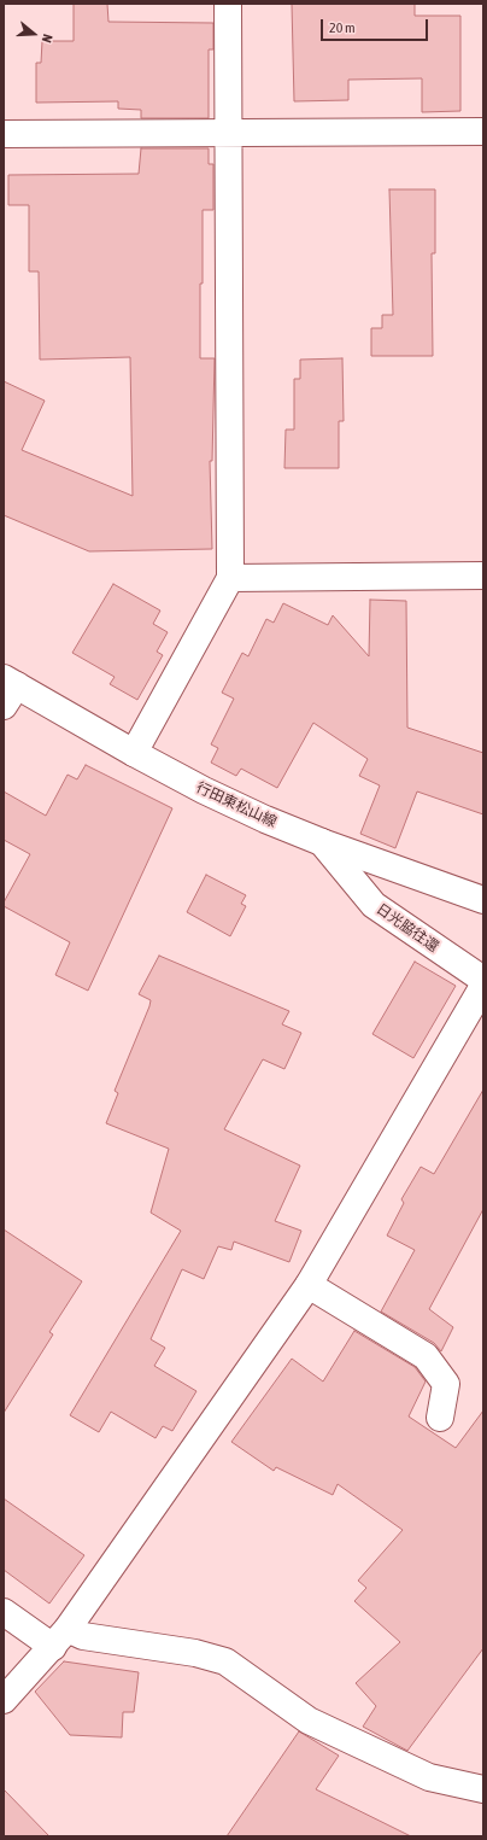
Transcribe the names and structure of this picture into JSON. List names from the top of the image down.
{
  "streets": {
    "street": ["行田東松山線", "日光脇往還"]
  },
  "crossings": [
    ["行田東松山線", "日光脇往還"]
  ],
  "scale_bar": "20 m",
  "north": "right"
}
